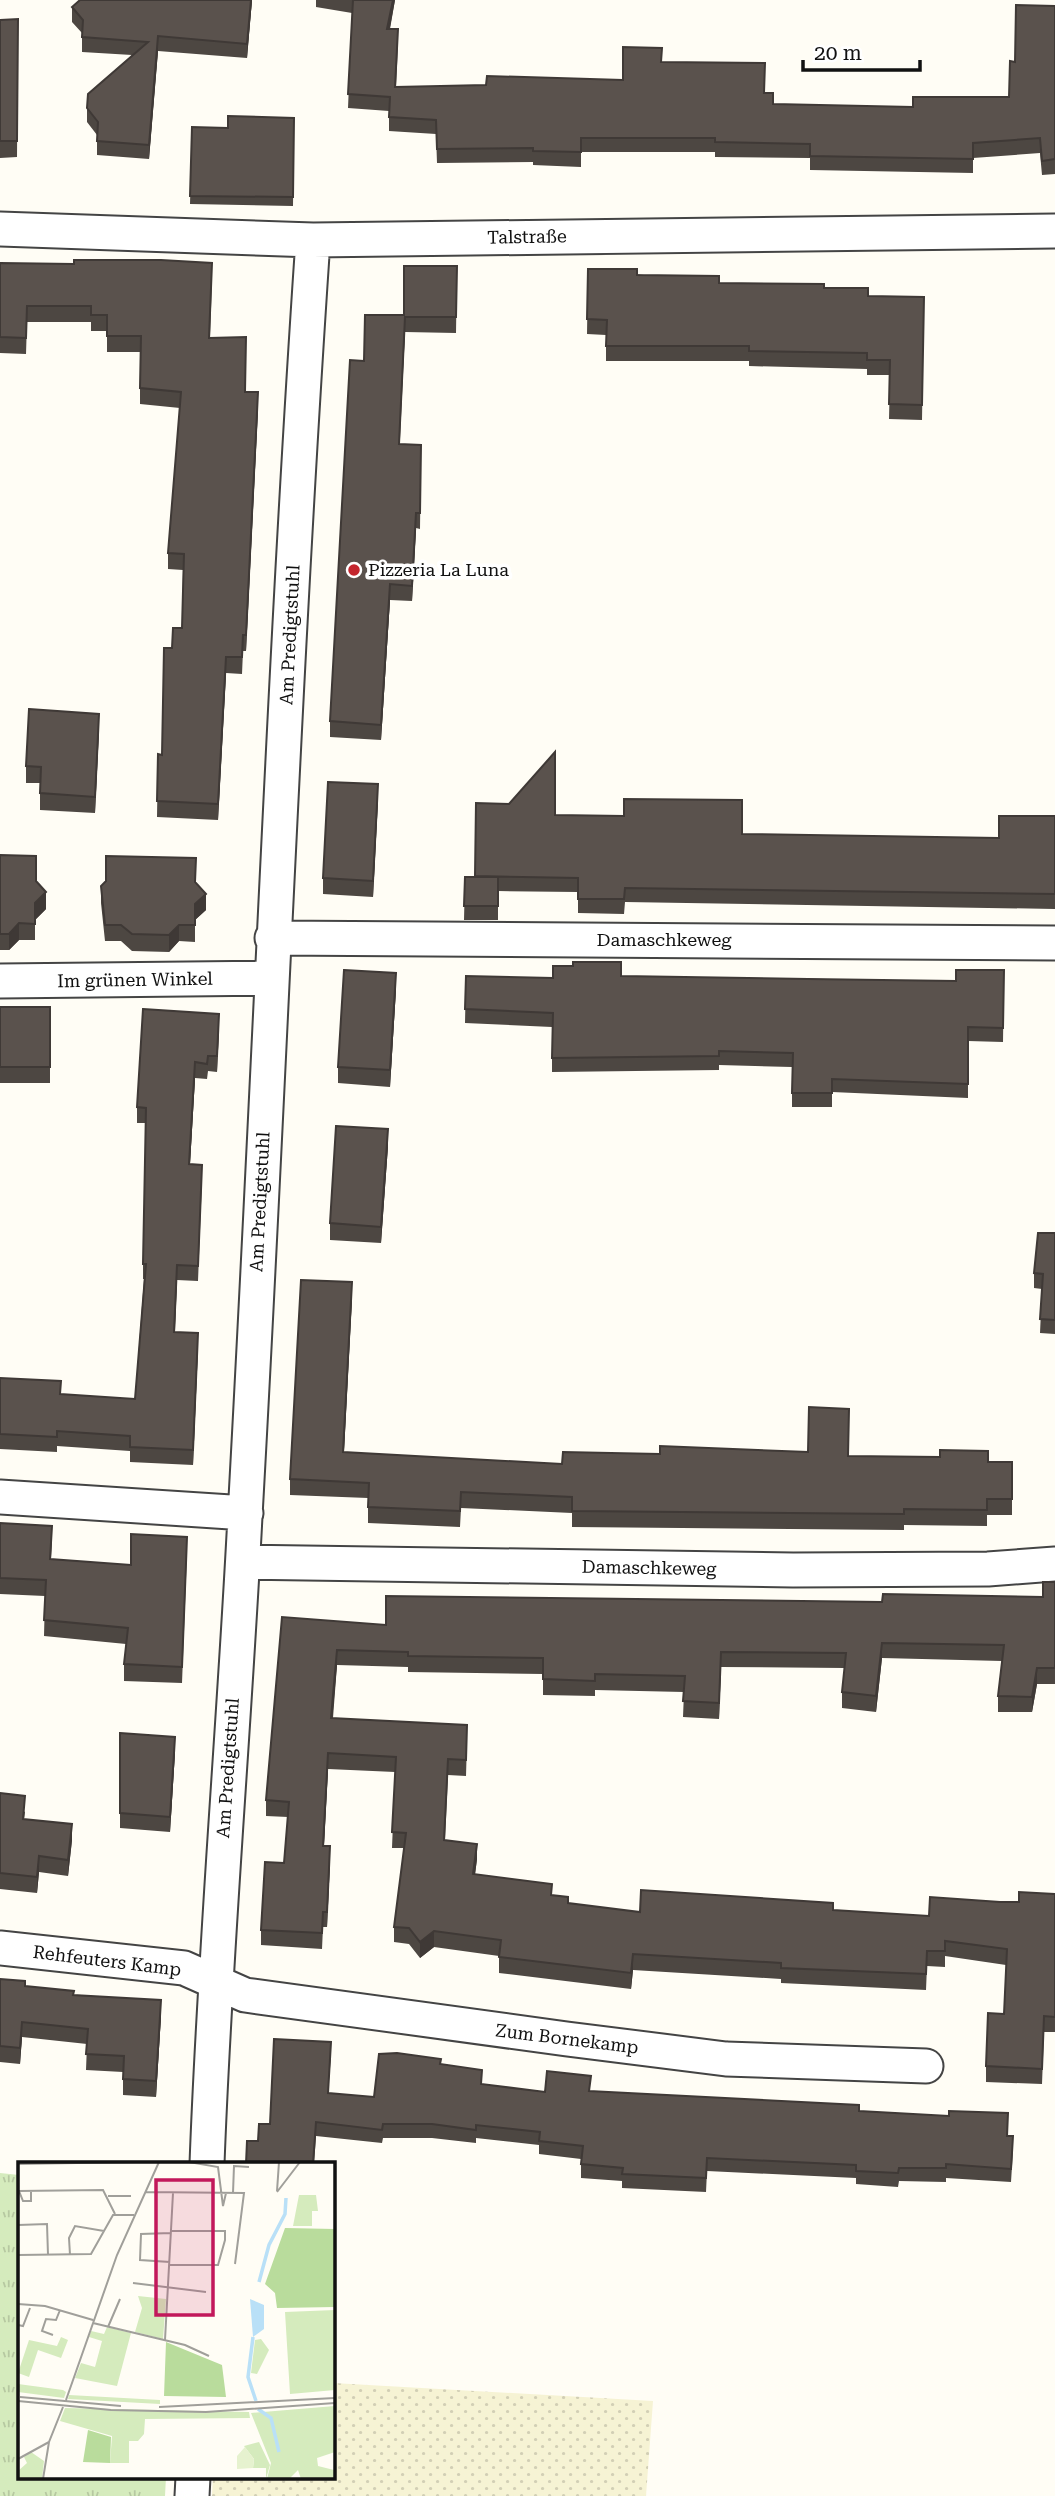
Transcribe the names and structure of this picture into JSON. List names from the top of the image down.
{
  "streets": {
    "street": [
      "Talstraße",
      "Am Predigtstuhl",
      "Damaschkeweg",
      "Im grünen Winkel",
      "Rehfeuters Kamp",
      "Zum Bornekamp"
    ]
  },
  "crossings": [
    ["Talstraße", "Am Predigtstuhl"],
    ["Am Predigtstuhl", "Damaschkeweg"],
    ["Am Predigtstuhl", "Im grünen Winkel"],
    ["Am Predigtstuhl", "Rehfeuters Kamp"],
    ["Am Predigtstuhl", "Zum Bornekamp"],
    ["Rehfeuters Kamp", "Zum Bornekamp"]
  ],
  "places": ["Pizzeria La Luna"],
  "scale_bar": "20 m"
}
